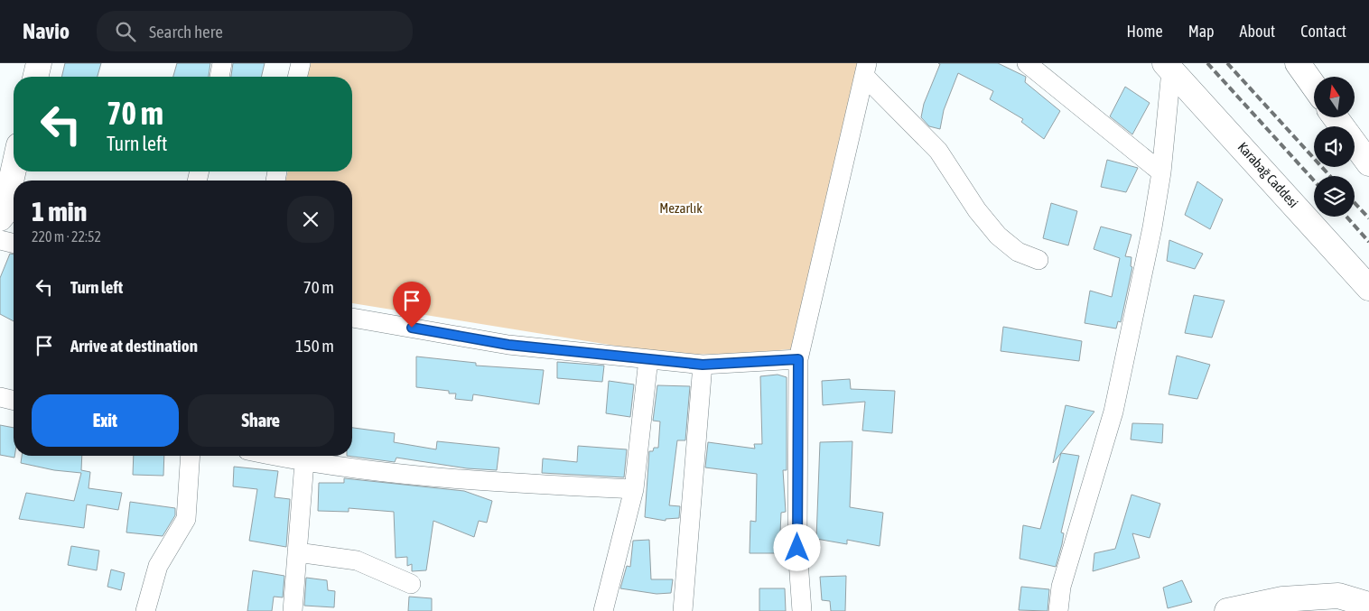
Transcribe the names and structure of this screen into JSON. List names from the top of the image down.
{
  "streets": {
    "main road": ["Karabağ Caddesi"]
  },
  "parks": ["Mezarlık"],
  "north": "top",
  "page": {
    "header": "Navio",
    "search": "Search here",
    "nav": [
      "Home",
      "Map",
      "About",
      "Contact"
    ],
    "turn": ["70 m", "Turn left"],
    "heading": ["1 min", "220 m · 22:52"],
    "list": [
      {
        "name": "Turn left",
        "value": "70 m"
      },
      {
        "name": "Arrive at destination",
        "value": "150 m"
      }
    ],
    "buttons": ["Exit", "Share"]
  }
}
